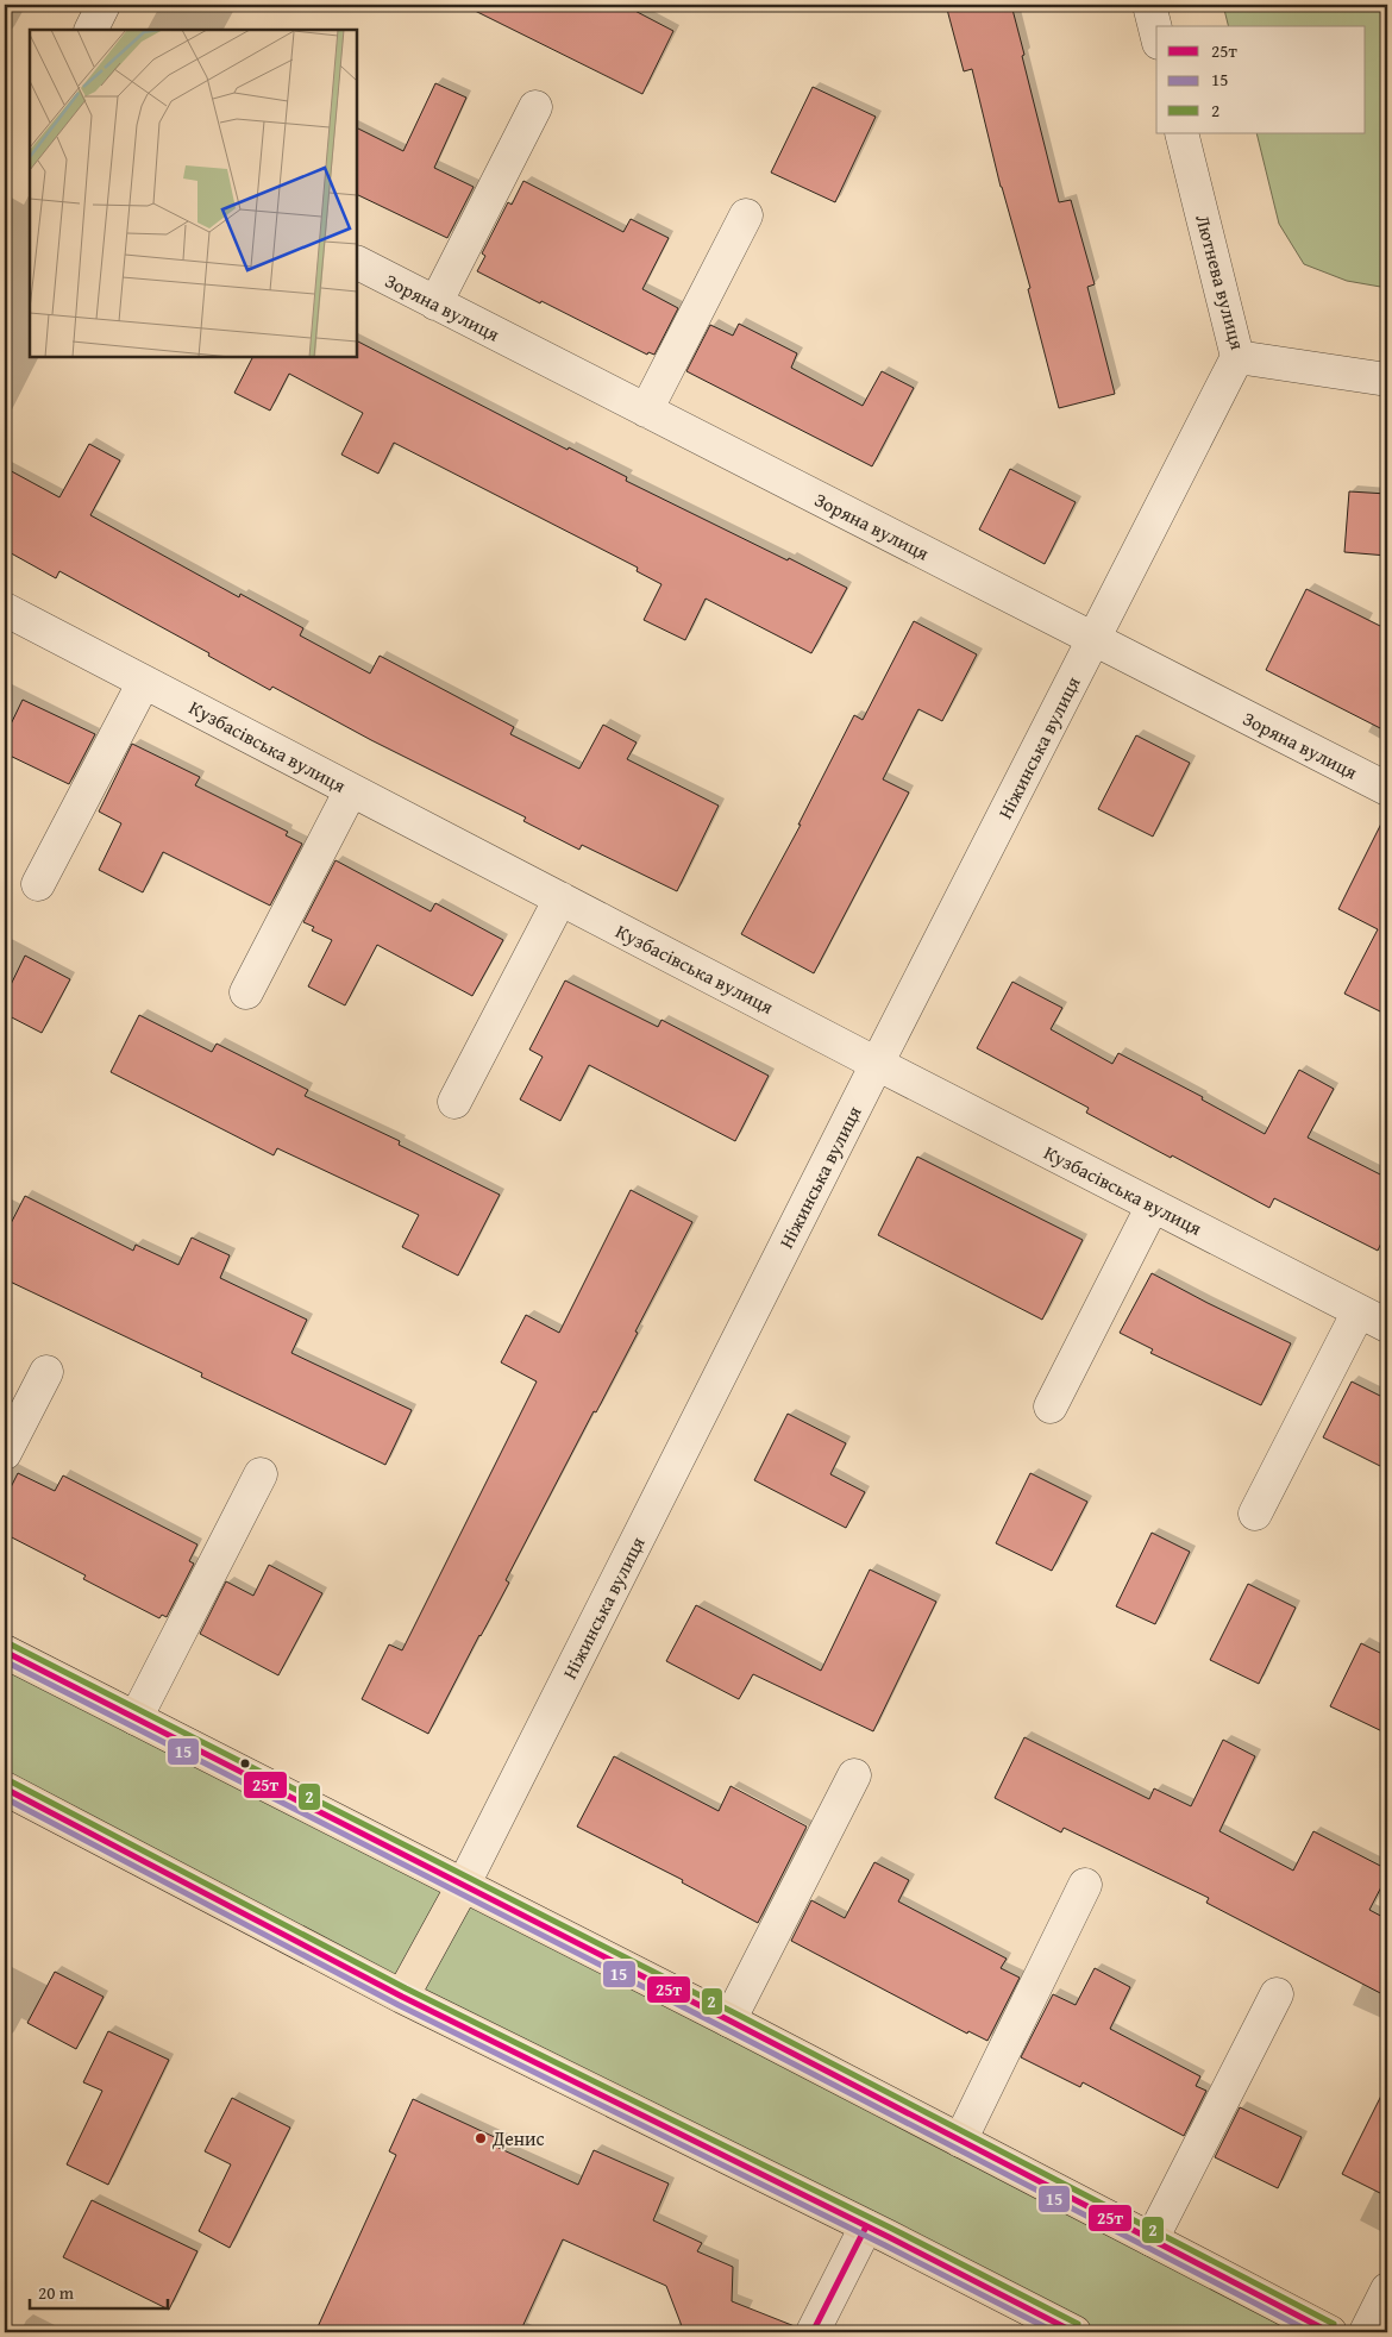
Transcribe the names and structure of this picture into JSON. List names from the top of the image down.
{
  "streets": {
    "main road": ["Ніжинська вулиця"],
    "street": ["Лютнева вулиця", "Зоряна вулиця", "Кузбасівська вулиця"]
  },
  "crossings": [
    ["Лютнева вулиця", "Ніжинська вулиця"],
    ["Зоряна вулиця", "Ніжинська вулиця"],
    ["Кузбасівська вулиця", "Ніжинська вулиця"]
  ],
  "places": ["Денис"],
  "lines": ["transit line 2", "transit line 25т", "transit line 15"],
  "legend": ["25т", "15", "2"],
  "scale_bar": "20 m"
}
